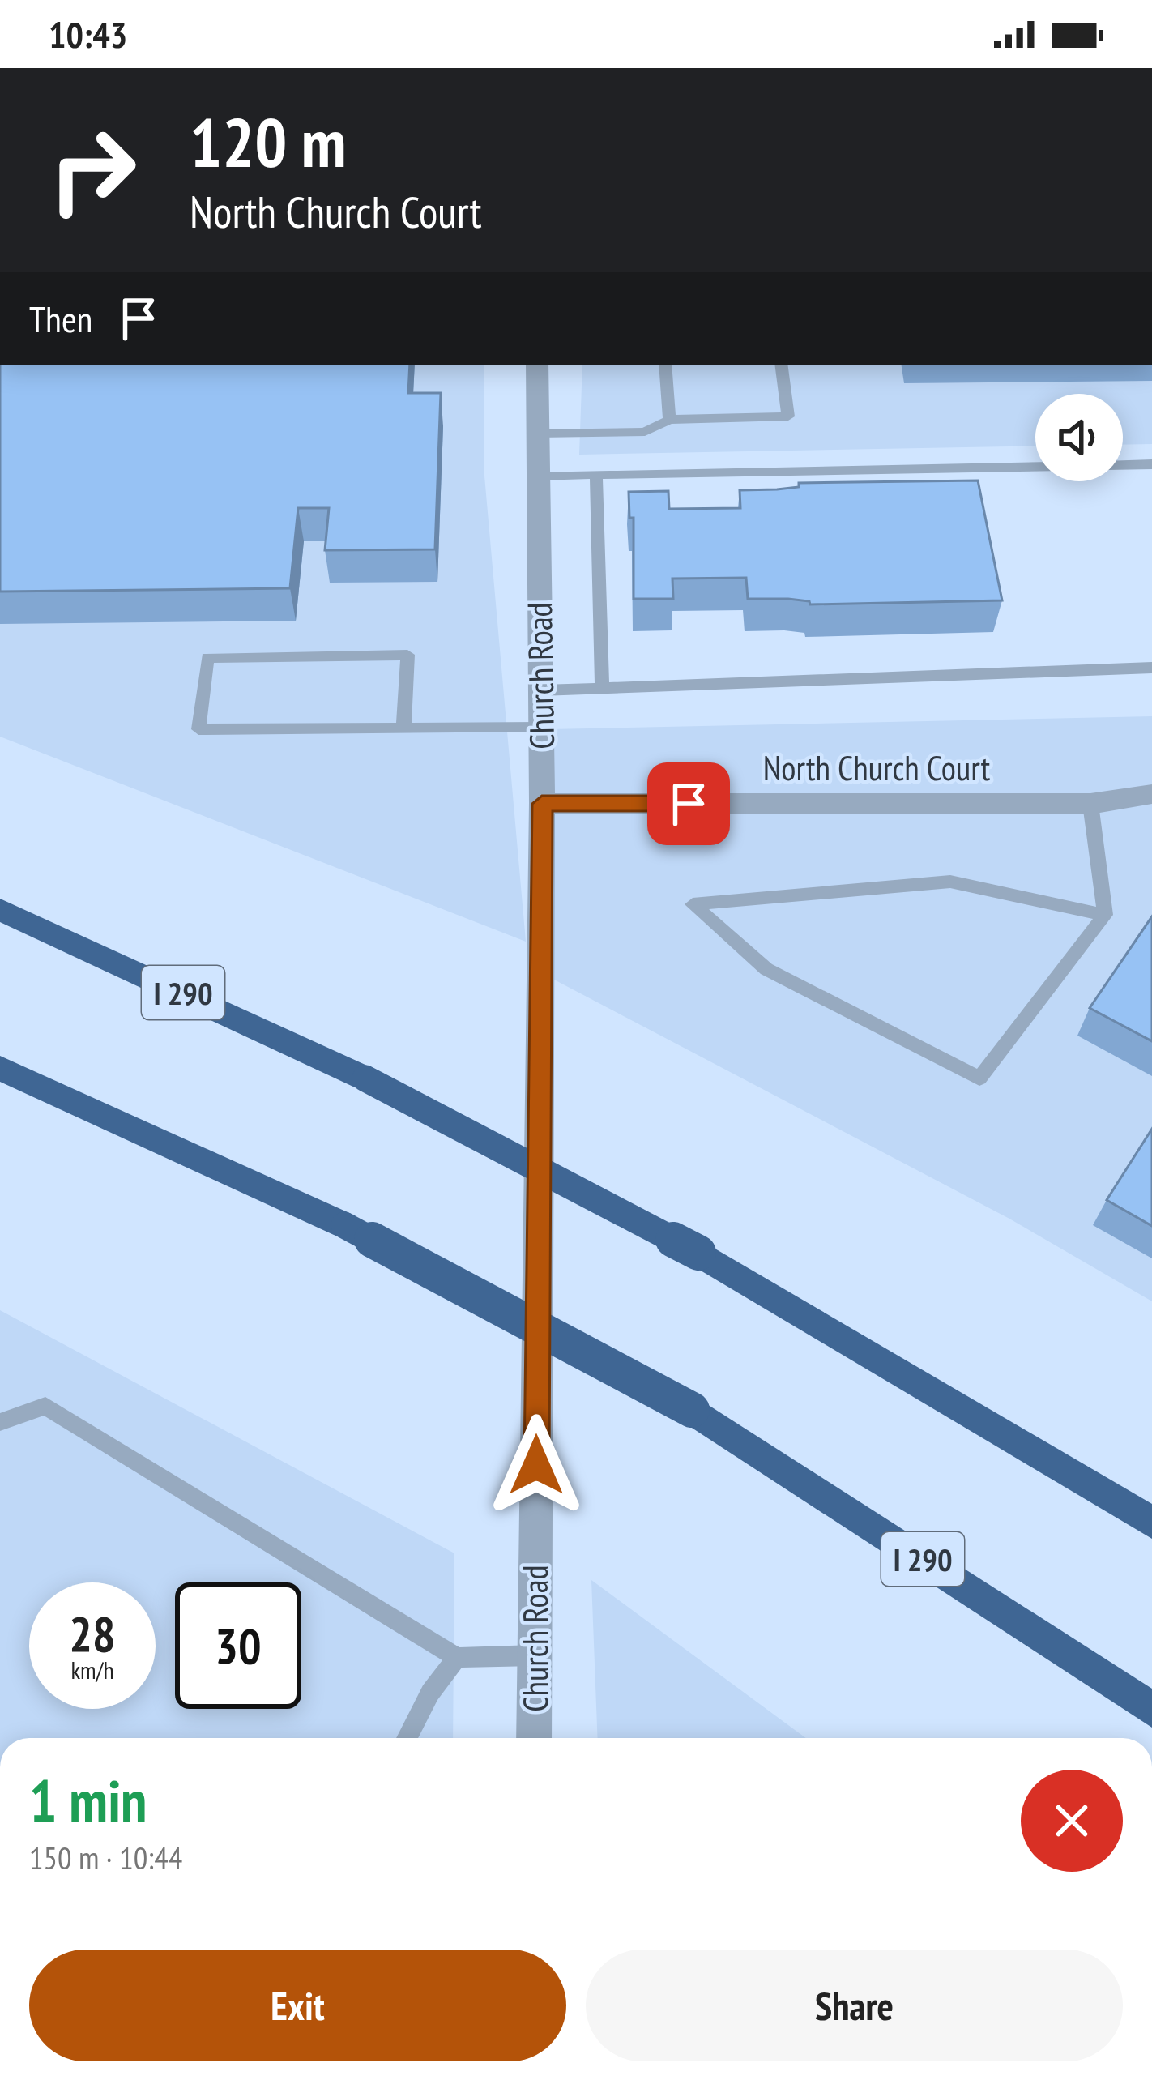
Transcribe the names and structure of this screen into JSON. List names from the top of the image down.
{
  "streets": {
    "highway": ["I 290"],
    "street": ["Church Road", "North Church Court"]
  },
  "crossings": [
    ["Church Road", "North Church Court"]
  ],
  "page": {
    "status": "10:43",
    "turn": ["120 m", "North Church Court"],
    "then": "Then",
    "speed": "28 km/h",
    "limit": "30",
    "heading": ["1 min", "150 m · 10:44"],
    "buttons": ["Exit", "Share"]
  }
}
